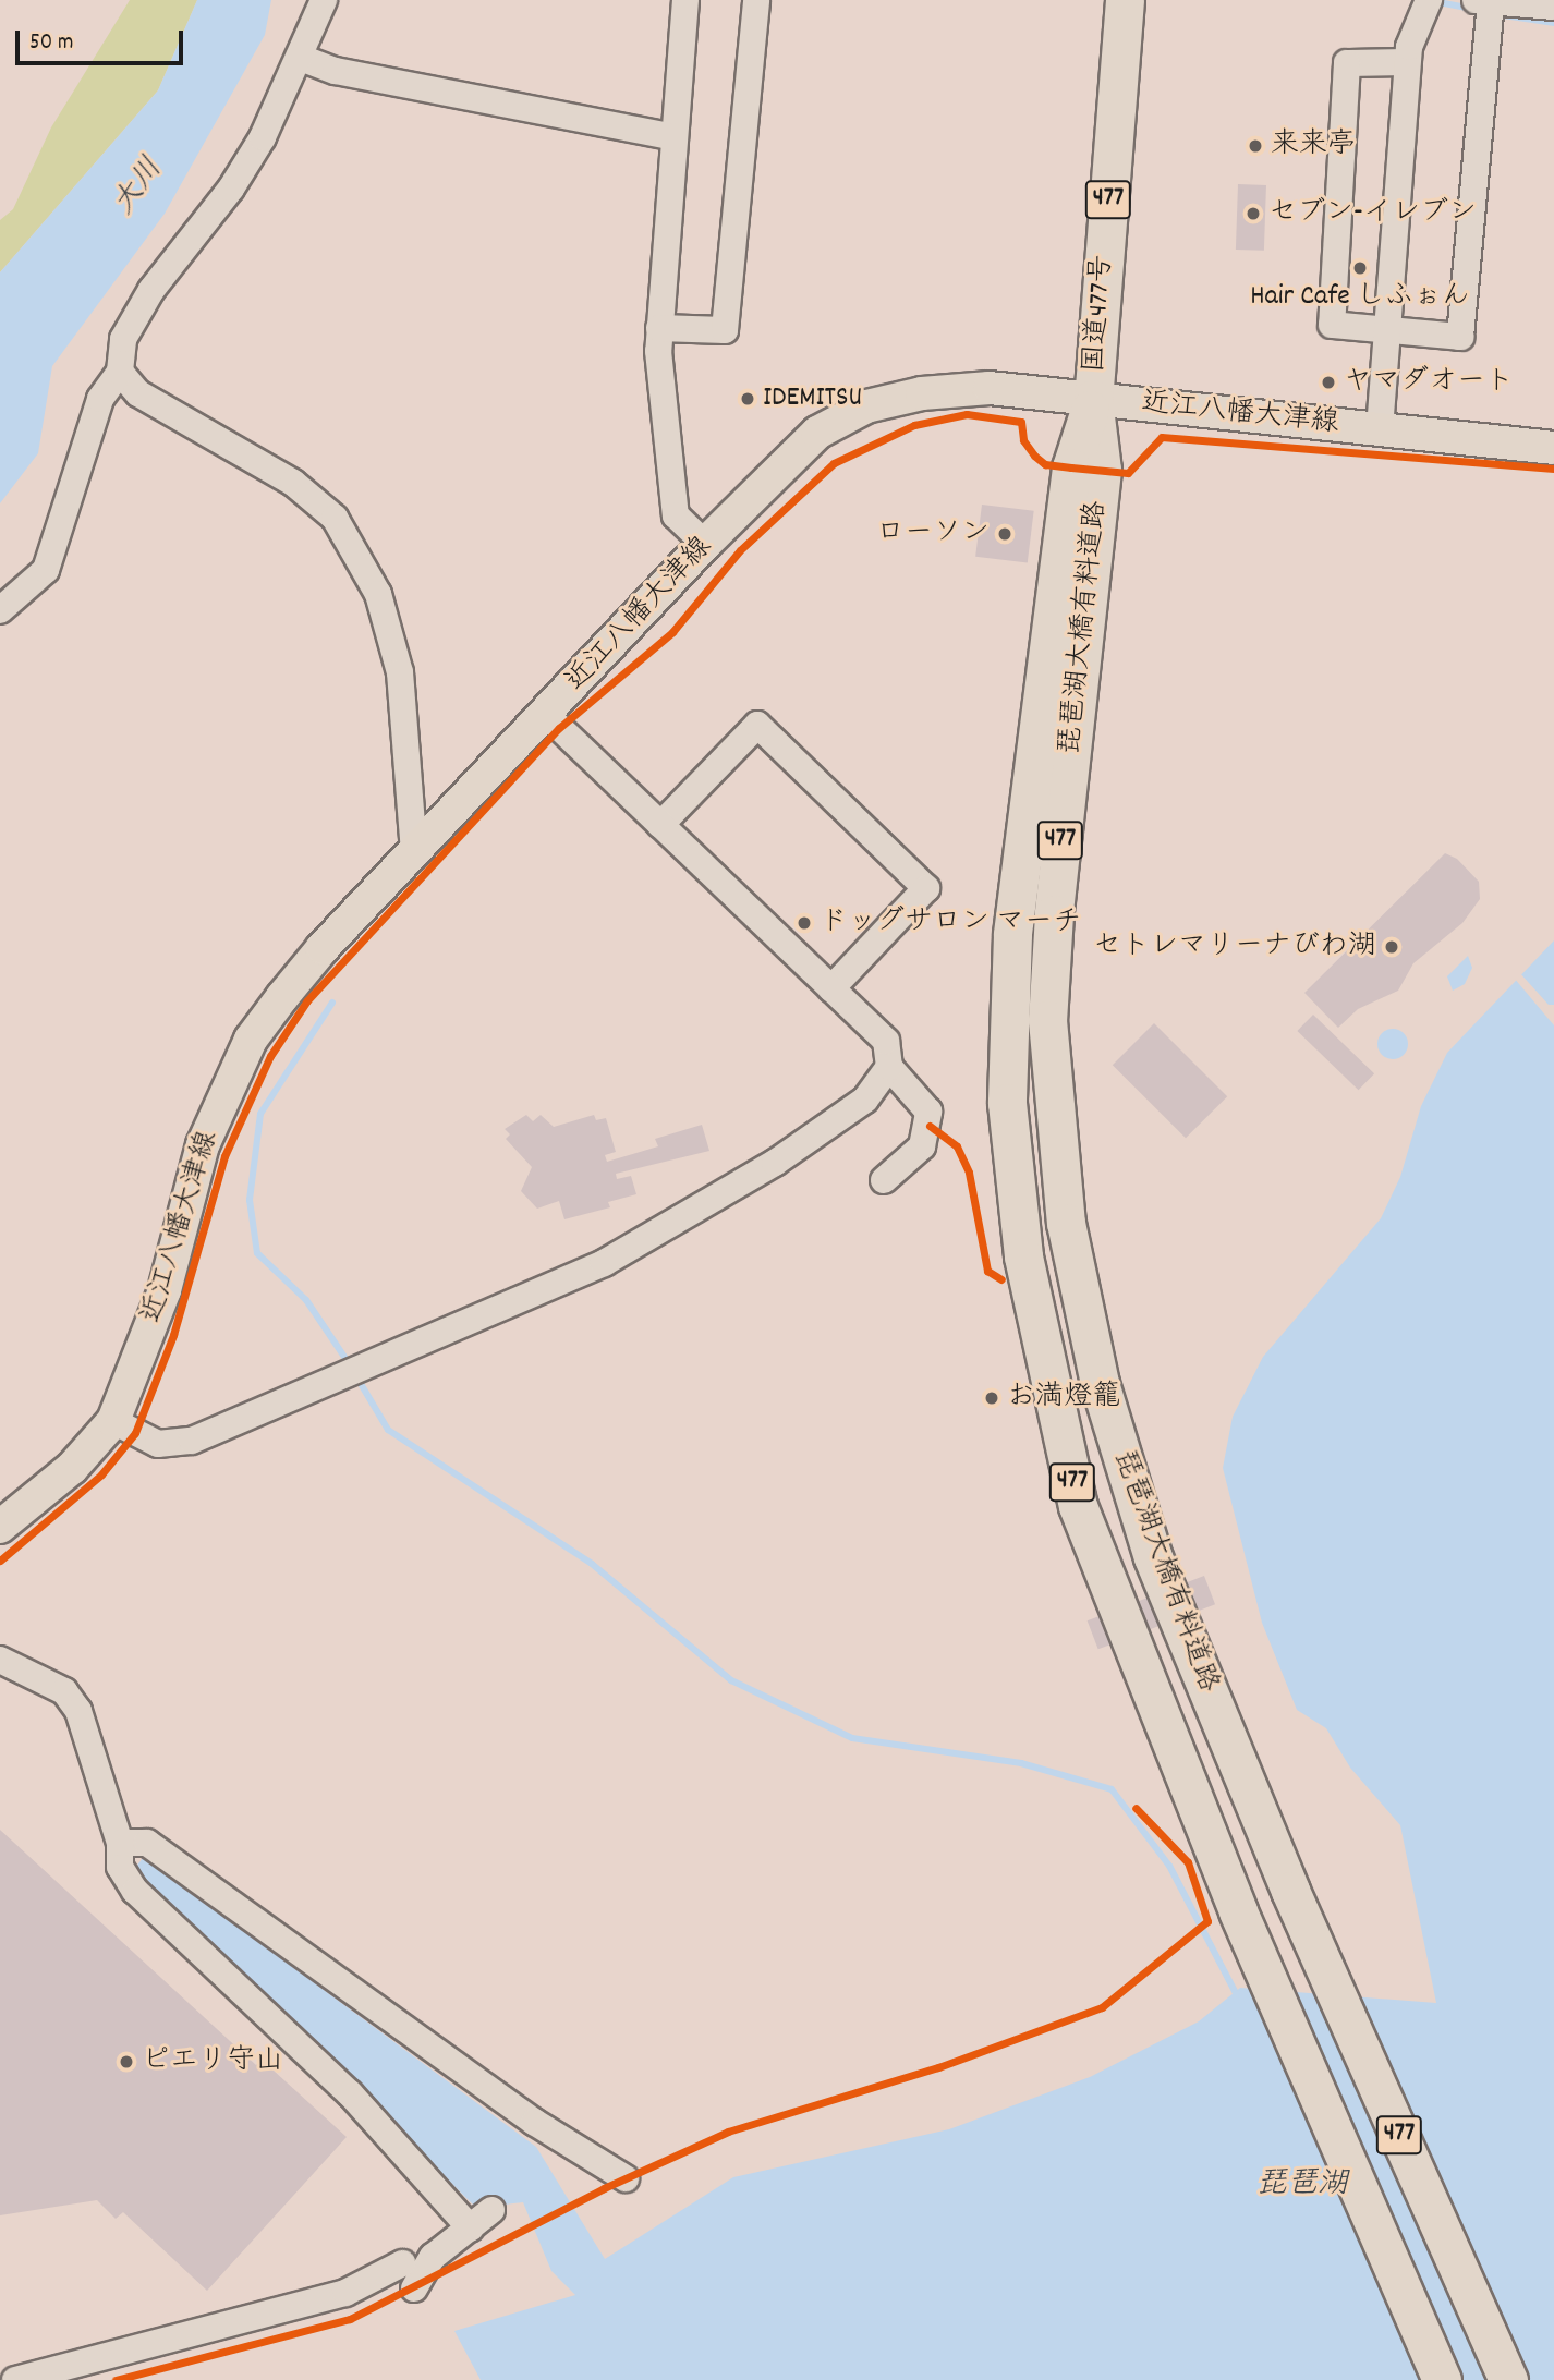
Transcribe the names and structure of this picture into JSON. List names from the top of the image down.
{
  "streets": {
    "highway": ["477", "国道477号", "琵琶湖大橋有料道路"],
    "main road": ["近江八幡大津線"]
  },
  "crossings": [
    ["国道477号", "近江八幡大津線"],
    ["国道477号", "琵琶湖大橋有料道路"],
    ["近江八幡大津線", "琵琶湖大橋有料道路"]
  ],
  "water": ["大川", "琵琶湖"],
  "places": [
    "来来亭",
    "セブン-イレブン",
    "Hair Cafe しふぉん",
    "ヤマダオート",
    "IDEMITSU",
    "ローソン",
    "ドッグサロン マーチ",
    "セトレマリーナびわ湖",
    "お満燈籠",
    "ピエリ守山"
  ],
  "scale_bar": "50 m"
}
